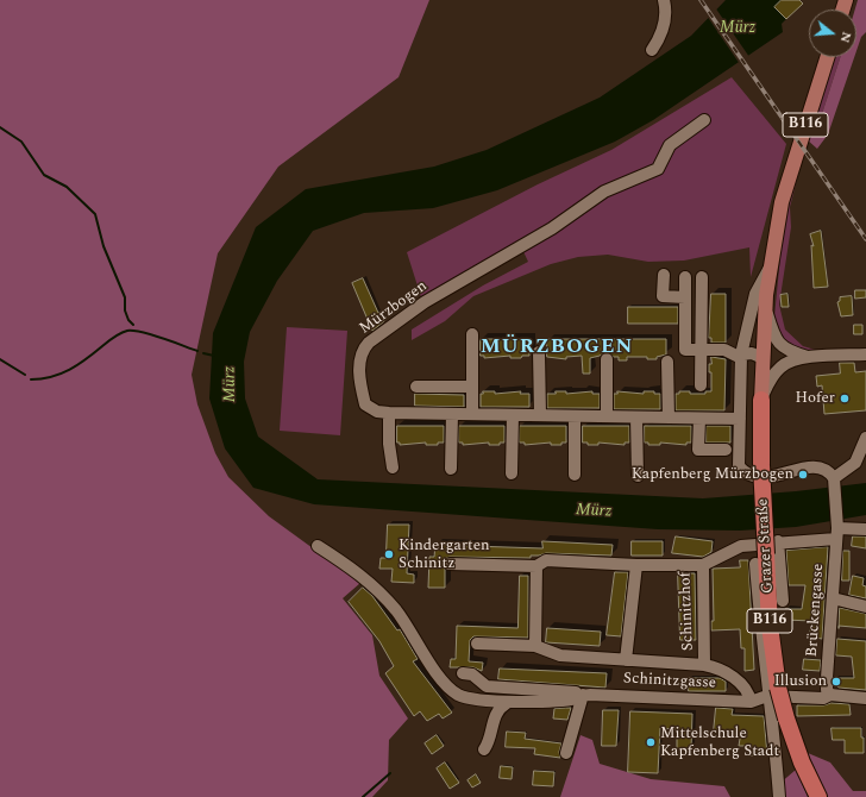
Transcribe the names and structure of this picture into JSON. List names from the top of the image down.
{
  "streets": {
    "highway": ["B116", "Grazer Straße"],
    "street": [
      "Mürzbogen",
      "Brückengasse",
      "Schinitzhof",
      "Schinitzgasse"
    ]
  },
  "crossings": [
    ["Grazer Straße", "Schinitzgasse"],
    ["Brückengasse", "Schinitzgasse"],
    ["Schinitzhof", "Schinitzgasse"]
  ],
  "districts": ["MÜRZBOGEN"],
  "water": ["Mürz"],
  "places": [
    "Hofer",
    "Kapfenberg Mürzbogen",
    "Kindergarten Schinitz",
    "Illusion",
    "Mittelschule Kapfenberg Stadt"
  ],
  "north": "right"
}
